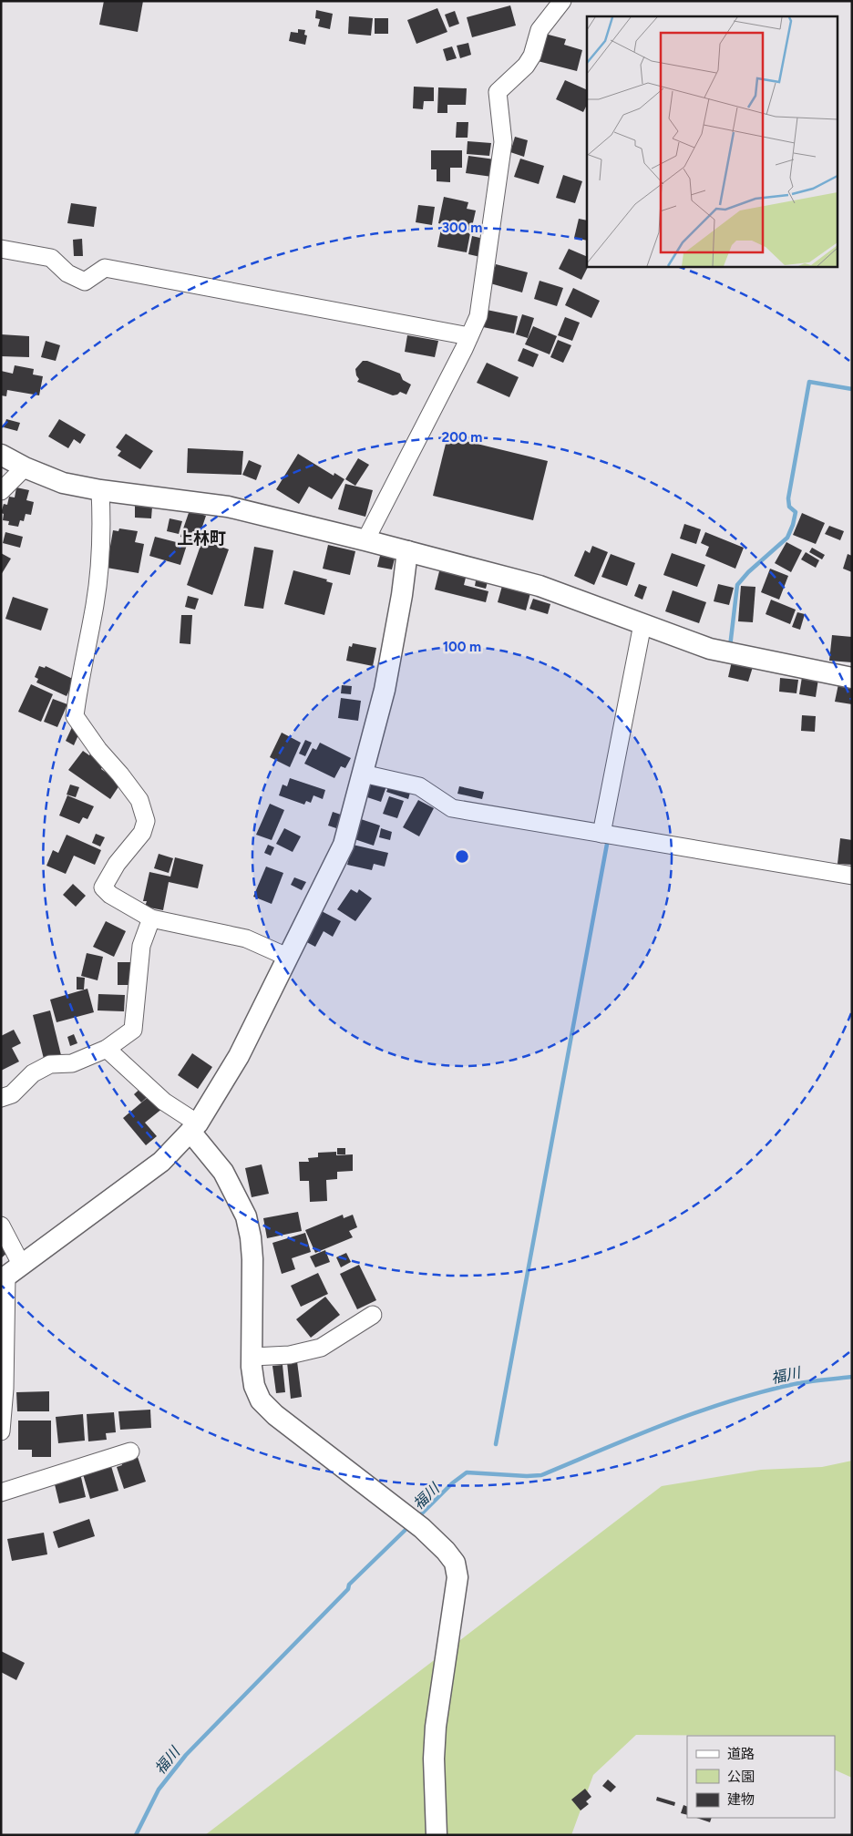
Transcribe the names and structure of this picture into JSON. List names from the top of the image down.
{
  "districts": ["上林町"],
  "water": ["福川"],
  "legend": ["道路", "公園", "建物"],
  "rings": ["300 m", "200 m", "100 m"]
}
